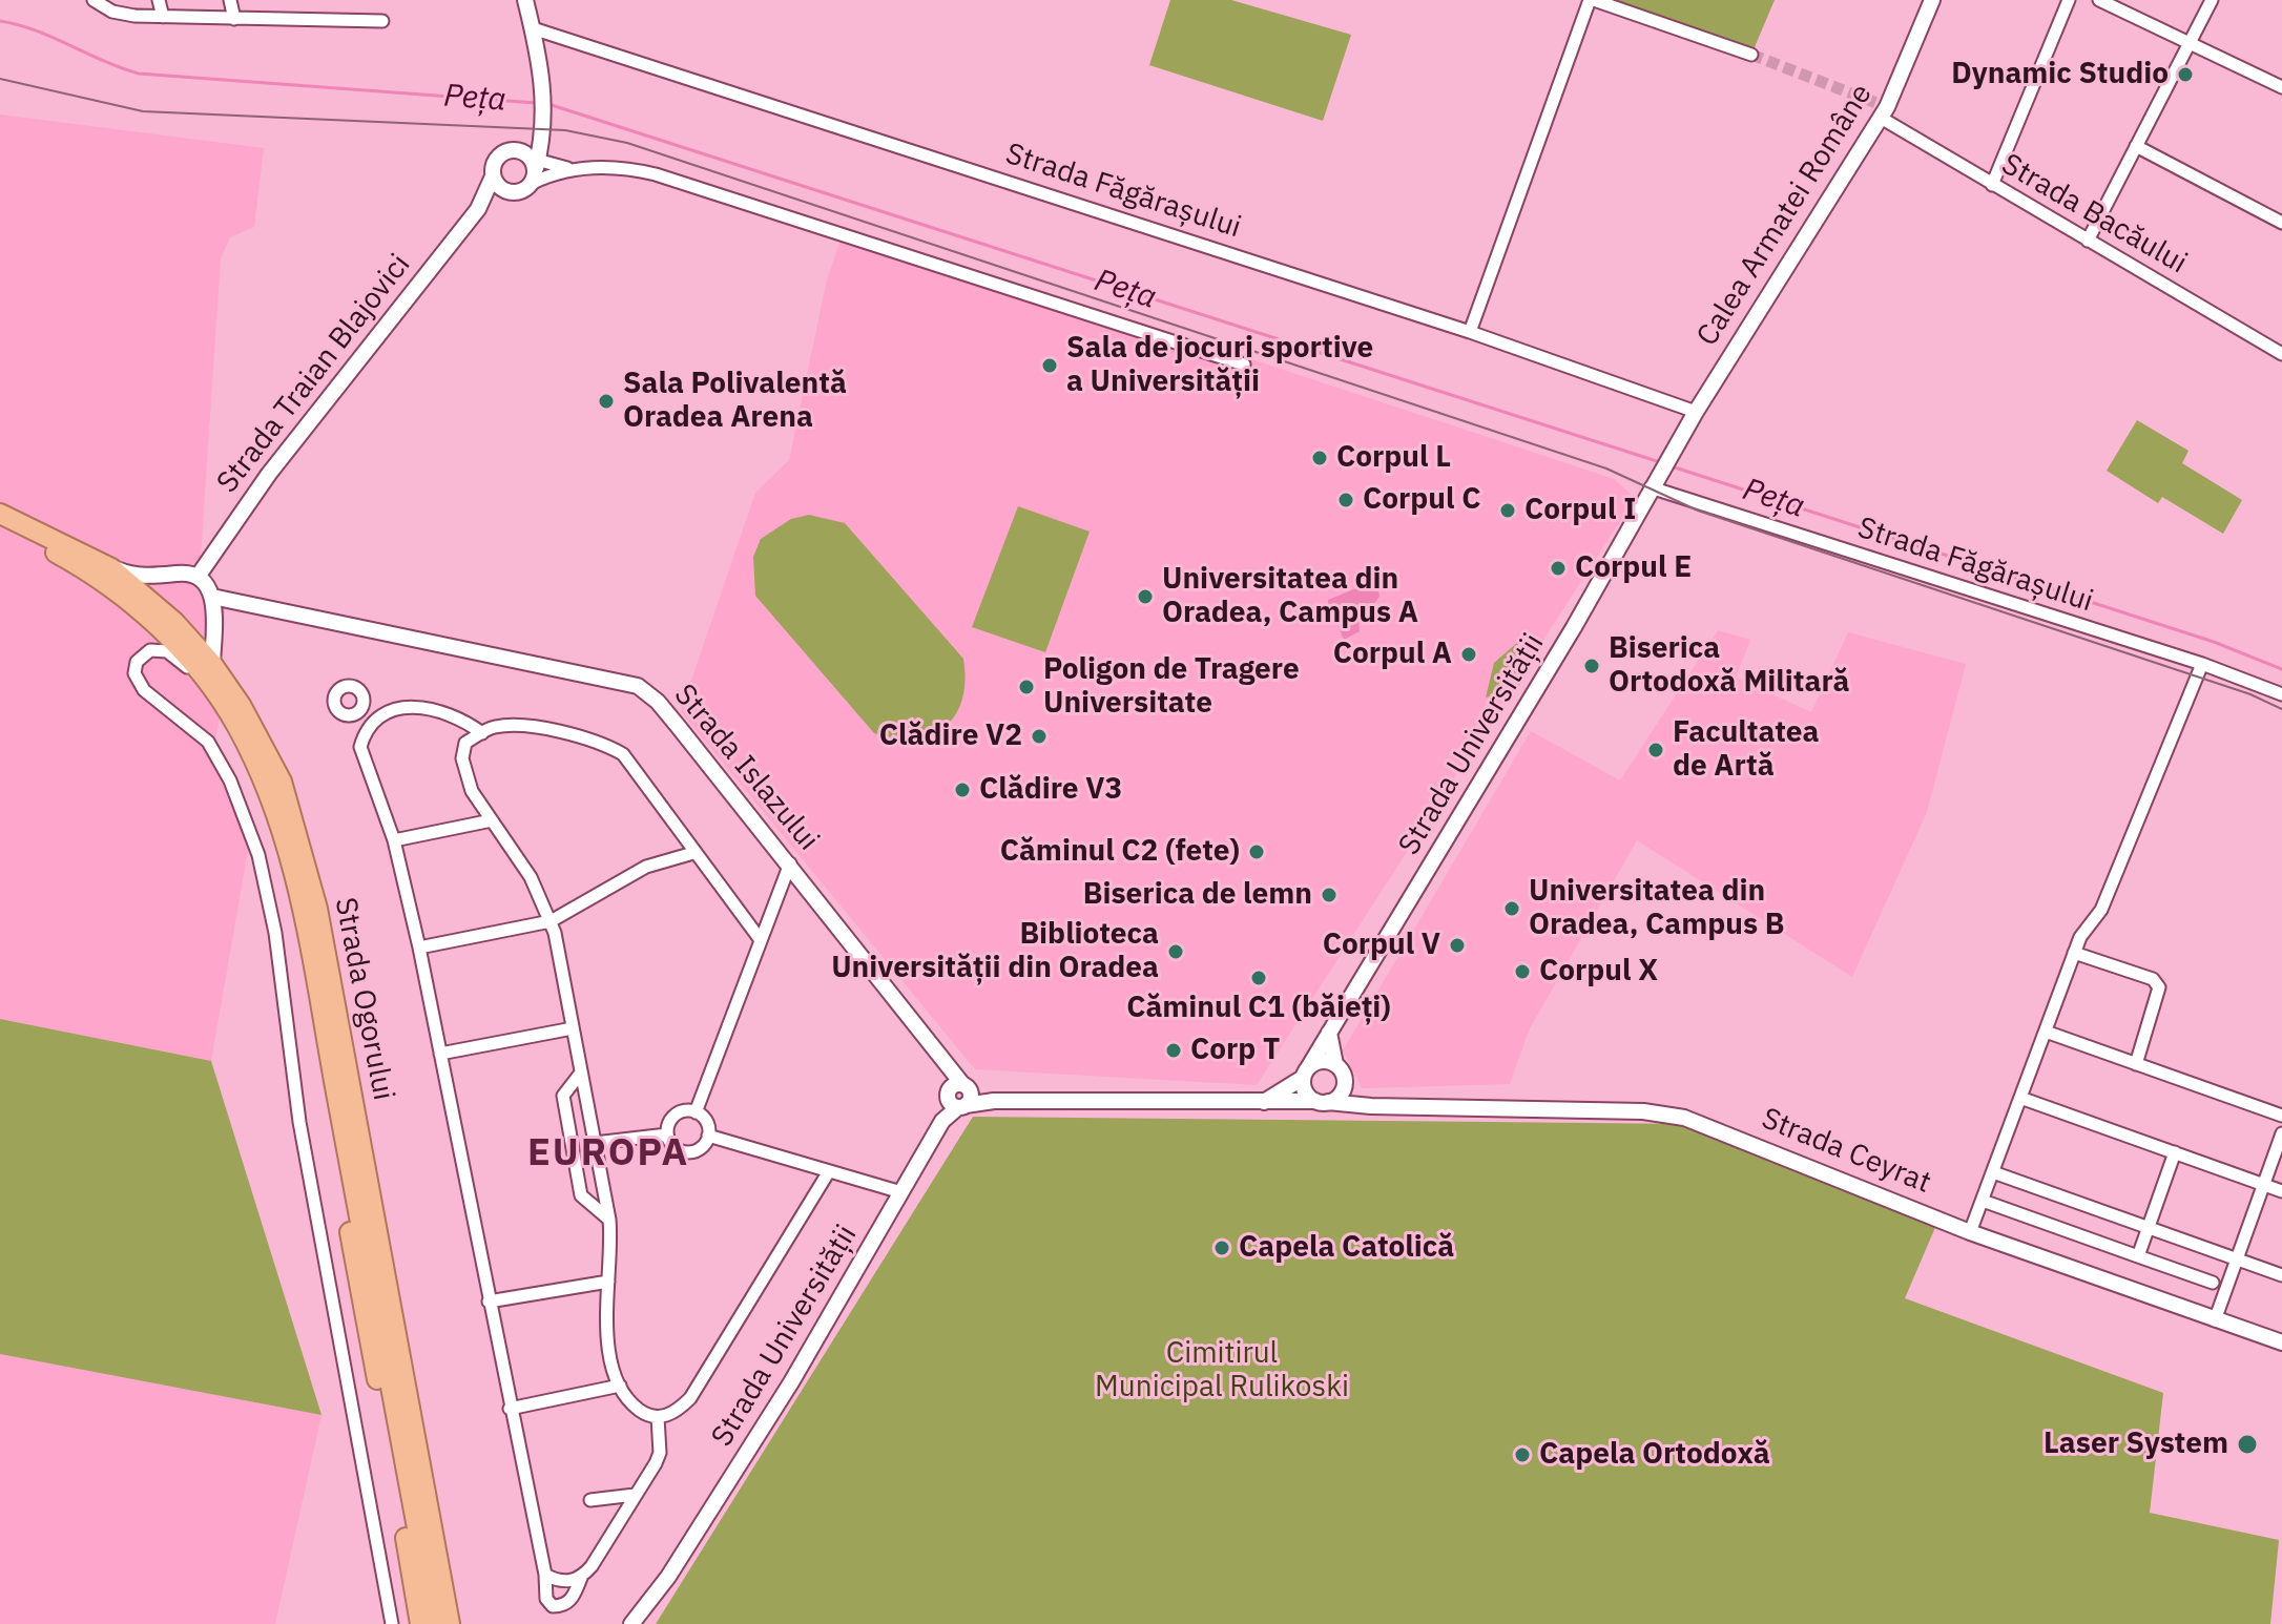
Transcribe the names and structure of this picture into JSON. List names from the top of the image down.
{
  "streets": {
    "highway": ["Strada Ogorului"],
    "street": [
      "Strada Făgărașului",
      "Strada Bacăului",
      "Calea Armatei Române",
      "Strada Traian Blajovici",
      "Strada Universității",
      "Strada Islazului",
      "Strada Ceyrat"
    ]
  },
  "crossings": [
    ["Strada Făgărașului", "Calea Armatei Române"],
    ["Strada Făgărașului", "Strada Universității"],
    ["Strada Bacăului", "Calea Armatei Române"],
    ["Calea Armatei Române", "Strada Universității"],
    ["Strada Universității", "Strada Islazului"],
    ["Strada Universității", "Strada Ceyrat"]
  ],
  "districts": ["EUROPA"],
  "water": ["Peța"],
  "parks": ["Cimitirul Municipal Rulikoski"],
  "places": [
    "Dynamic Studio",
    "Sala de jocuri sportive a Universității",
    "Sala Polivalentă Oradea Arena",
    "Corpul L",
    "Corpul C",
    "Corpul I",
    "Corpul E",
    "Universitatea din Oradea, Campus A",
    "Corpul A",
    "Biserica Ortodoxă Militară",
    "Poligon de Tragere Universitate",
    "Clădire V2",
    "Facultatea de Artă",
    "Clădire V3",
    "Căminul C2 (fete)",
    "Biserica de lemn",
    "Universitatea din Oradea, Campus B",
    "Corpul V",
    "Biblioteca Universității din Oradea",
    "Corpul X",
    "Căminul C1 (băieți)",
    "Corp T",
    "Capela Catolică",
    "Laser System",
    "Capela Ortodoxă"
  ]
}
